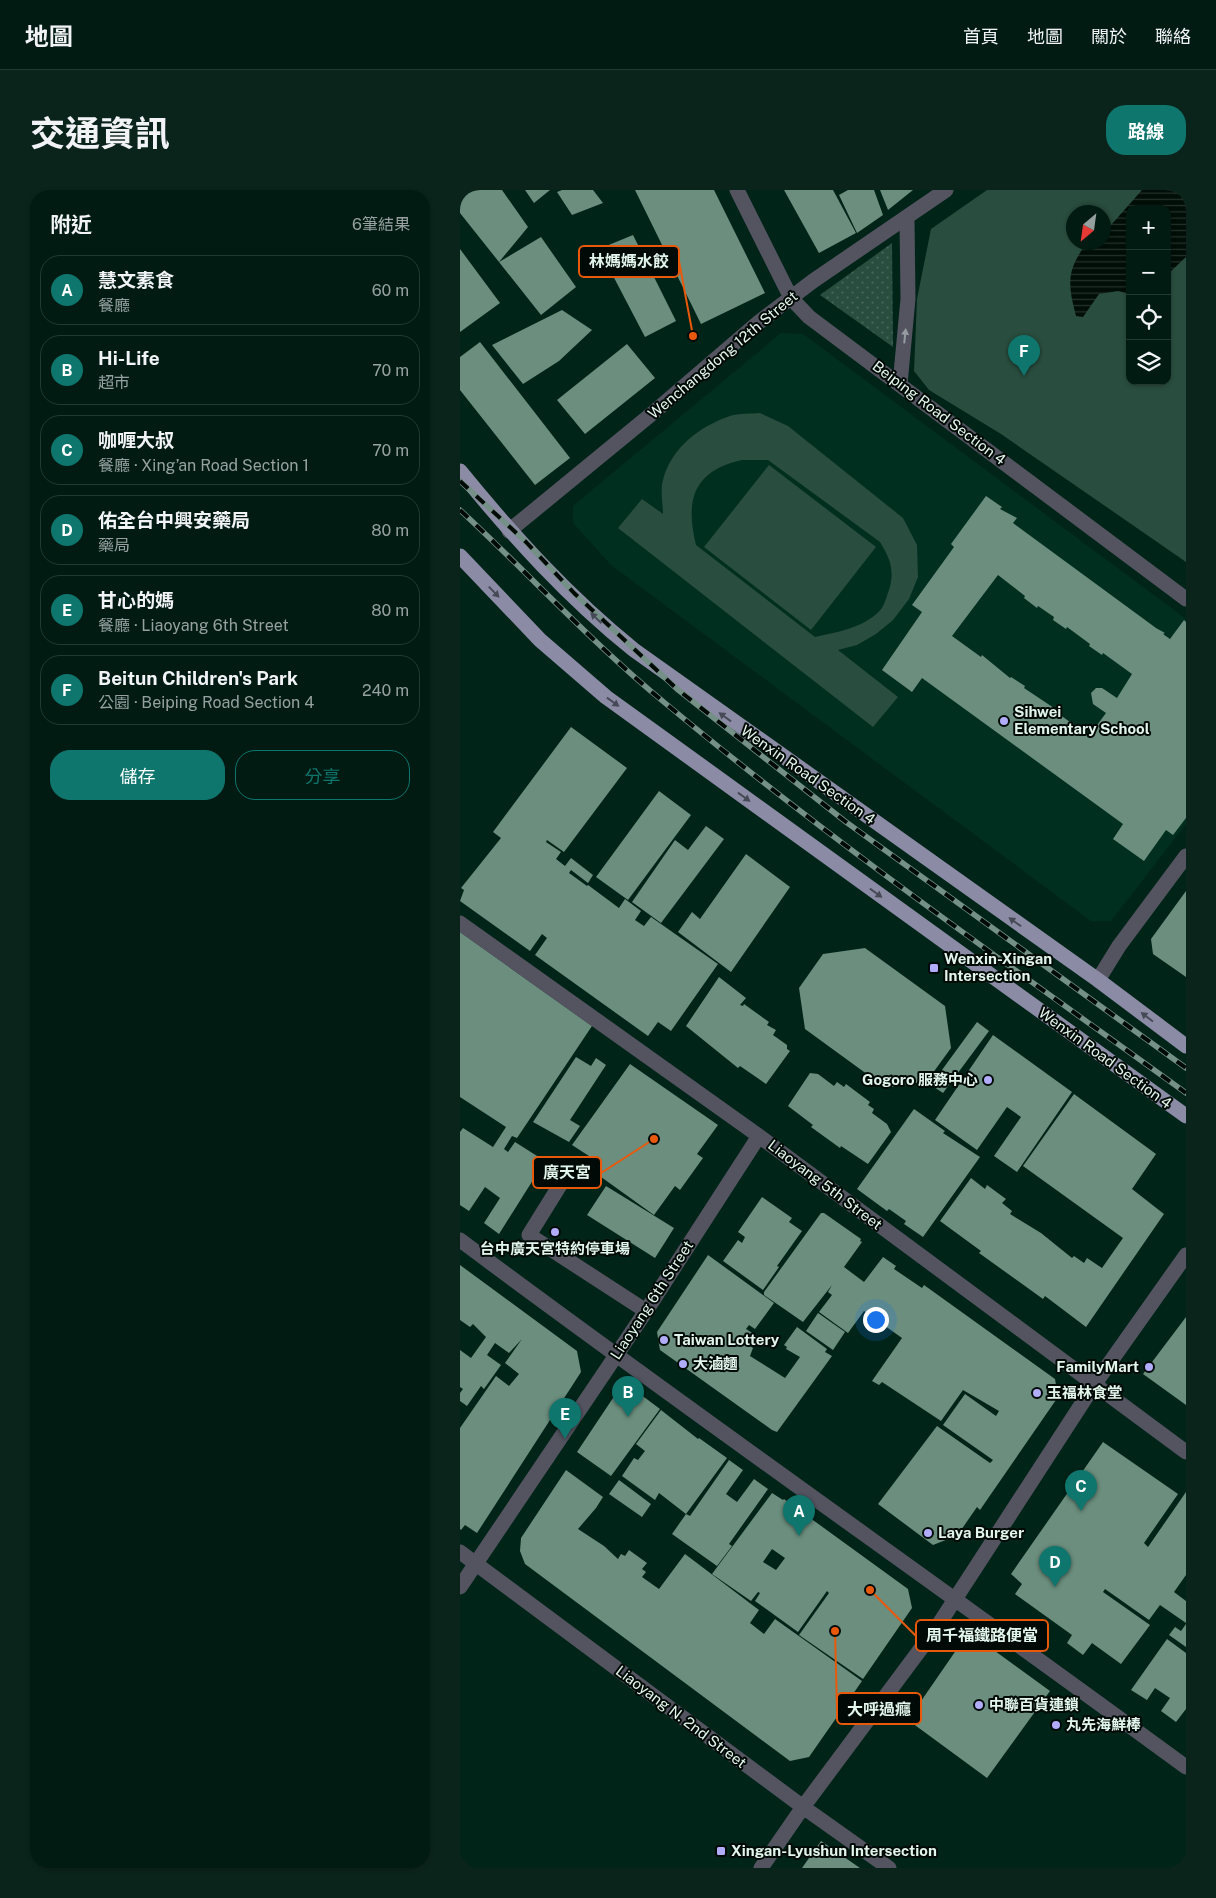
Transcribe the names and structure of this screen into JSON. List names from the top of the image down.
{
  "streets": {
    "main road": ["Wenxin Road Section 4"],
    "street": [
      "Wenchangdong 12th Street",
      "Beiping Road Section 4",
      "Liaoyang 5th Street",
      "Liaoyang 6th Street",
      "Liaoyang N. 2nd Street"
    ]
  },
  "crossings": [
    ["Wenchangdong 12th Street", "Beiping Road Section 4"],
    ["Wenchangdong 12th Street", "Wenxin Road Section 4"],
    ["Liaoyang 5th Street", "Liaoyang 6th Street"],
    ["Liaoyang 6th Street", "Liaoyang N. 2nd Street"]
  ],
  "places": {
    "other": [
      "林媽媽水餃",
      "Sihwei Elementary School",
      "Gogoro 服務中心",
      "廣天宮",
      "台中廣天宮特約停車場",
      "Taiwan Lottery",
      "大滷麵",
      "FamilyMart",
      "玉福林食堂",
      "Laya Burger",
      "周千福鐵路便當",
      "大呼過癮",
      "中聯百貨連鎖",
      "丸先海鮮棒"
    ],
    "transit": ["Wenxin-Xingan Intersection", "Xingan-Lyushun Intersection"]
  },
  "north": "bottom left",
  "page": {
    "header": "地圖",
    "nav": [
      "首頁",
      "地圖",
      "關於",
      "聯絡"
    ],
    "title": "交通資訊",
    "buttons": [
      "路線",
      ["儲存", "分享"]
    ],
    "heading": ["附近", "6筆結果"],
    "map_buttons": ["+", "−"],
    "list": [
      {
        "mark": "A",
        "name": "慧文素食",
        "note": "餐廳",
        "value": "60 m"
      },
      {
        "mark": "B",
        "name": "Hi-Life",
        "note": "超市",
        "value": "70 m"
      },
      {
        "mark": "C",
        "name": "咖喱大叔",
        "note": "餐廳 · Xing’an Road Section 1",
        "value": "70 m"
      },
      {
        "mark": "D",
        "name": "佑全台中興安藥局",
        "note": "藥局",
        "value": "80 m"
      },
      {
        "mark": "E",
        "name": "甘心的媽",
        "note": "餐廳 · Liaoyang 6th Street",
        "value": "80 m"
      },
      {
        "mark": "F",
        "name": "Beitun Children's Park",
        "note": "公園 · Beiping Road Section 4",
        "value": "240 m"
      }
    ],
    "pins": [
      "F",
      "B",
      "E",
      "C",
      "A",
      "D"
    ]
  }
}
